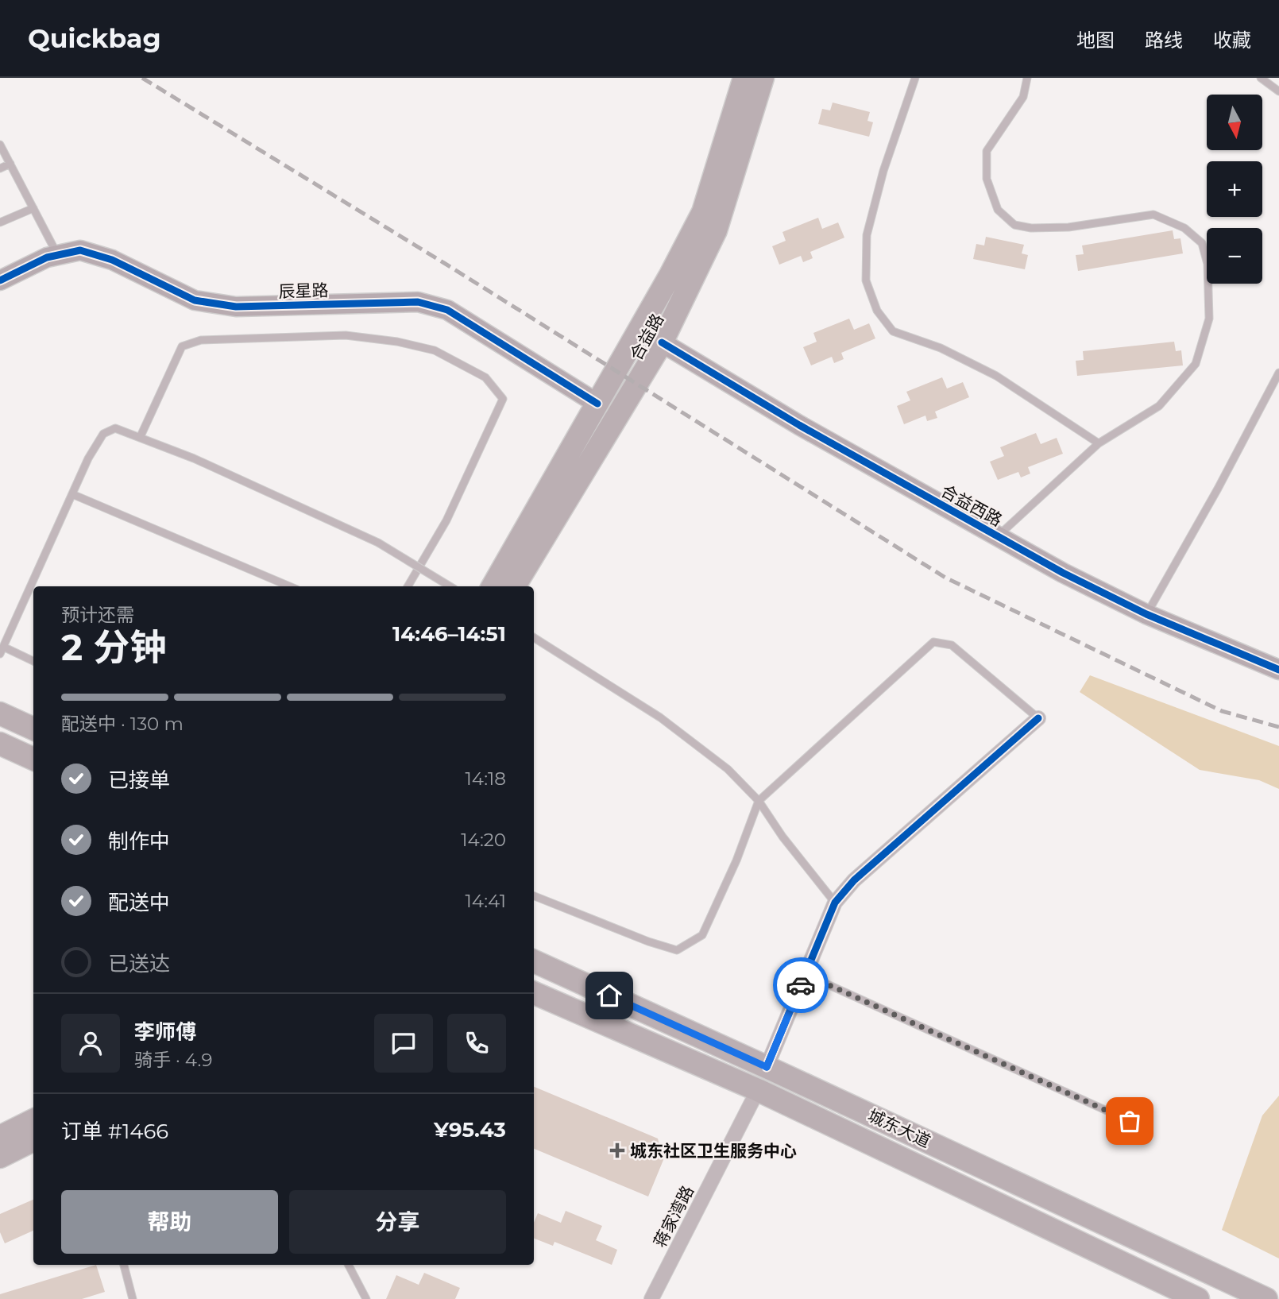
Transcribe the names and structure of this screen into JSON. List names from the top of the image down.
{
  "streets": {
    "main road": ["合益路", "城东大道"],
    "street": ["辰星路", "合益西路", "蒋家湾路"]
  },
  "crossings": [
    ["辰星路", "合益路"],
    ["合益路", "合益西路"],
    ["城东大道", "蒋家湾路"]
  ],
  "places": {
    "health": ["城东社区卫生服务中心"]
  },
  "north": "bottom",
  "page": {
    "header": "Quickbag",
    "nav": ["地图", "路线", "收藏"],
    "map_buttons": ["+", "−"],
    "heading": ["2 分钟", "预计还需", "14:46–14:51"],
    "panel": [
      "李师傅",
      "骑手 · 4.9",
      "订单 #1466",
      "¥95.43"
    ],
    "bar": "配送中 · 130 m",
    "list": [
      ["已接单", "14:18"],
      ["制作中", "14:20"],
      ["配送中", "14:41"],
      "已送达"
    ],
    "buttons": ["帮助", "分享"]
  }
}
